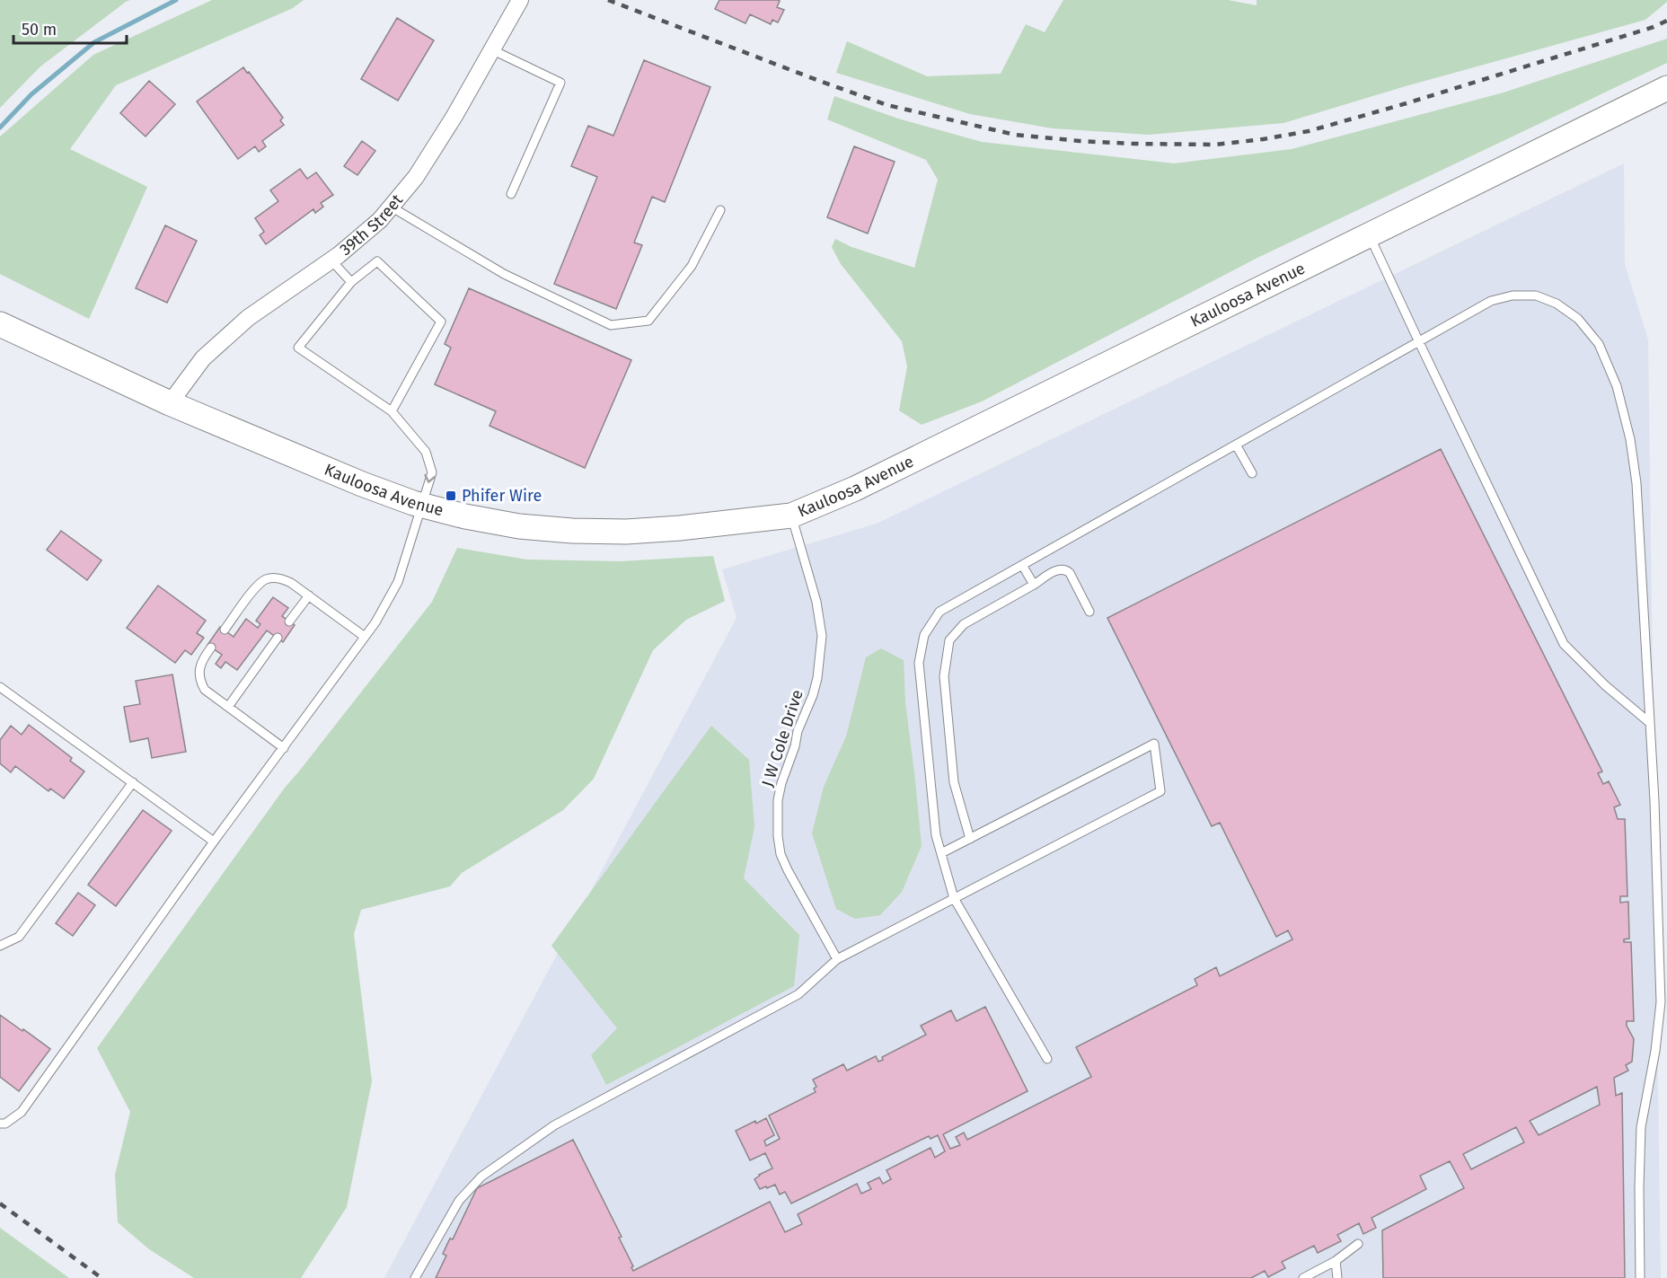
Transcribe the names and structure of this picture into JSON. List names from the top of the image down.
{
  "streets": {
    "street": ["39th Street", "Kauloosa Avenue"],
    "lane": ["J W Cole Drive"]
  },
  "crossings": [
    ["39th Street", "Kauloosa Avenue"],
    ["Kauloosa Avenue", "J W Cole Drive"]
  ],
  "places": {
    "transit": ["Phifer Wire"]
  },
  "scale_bar": "50 m"
}
